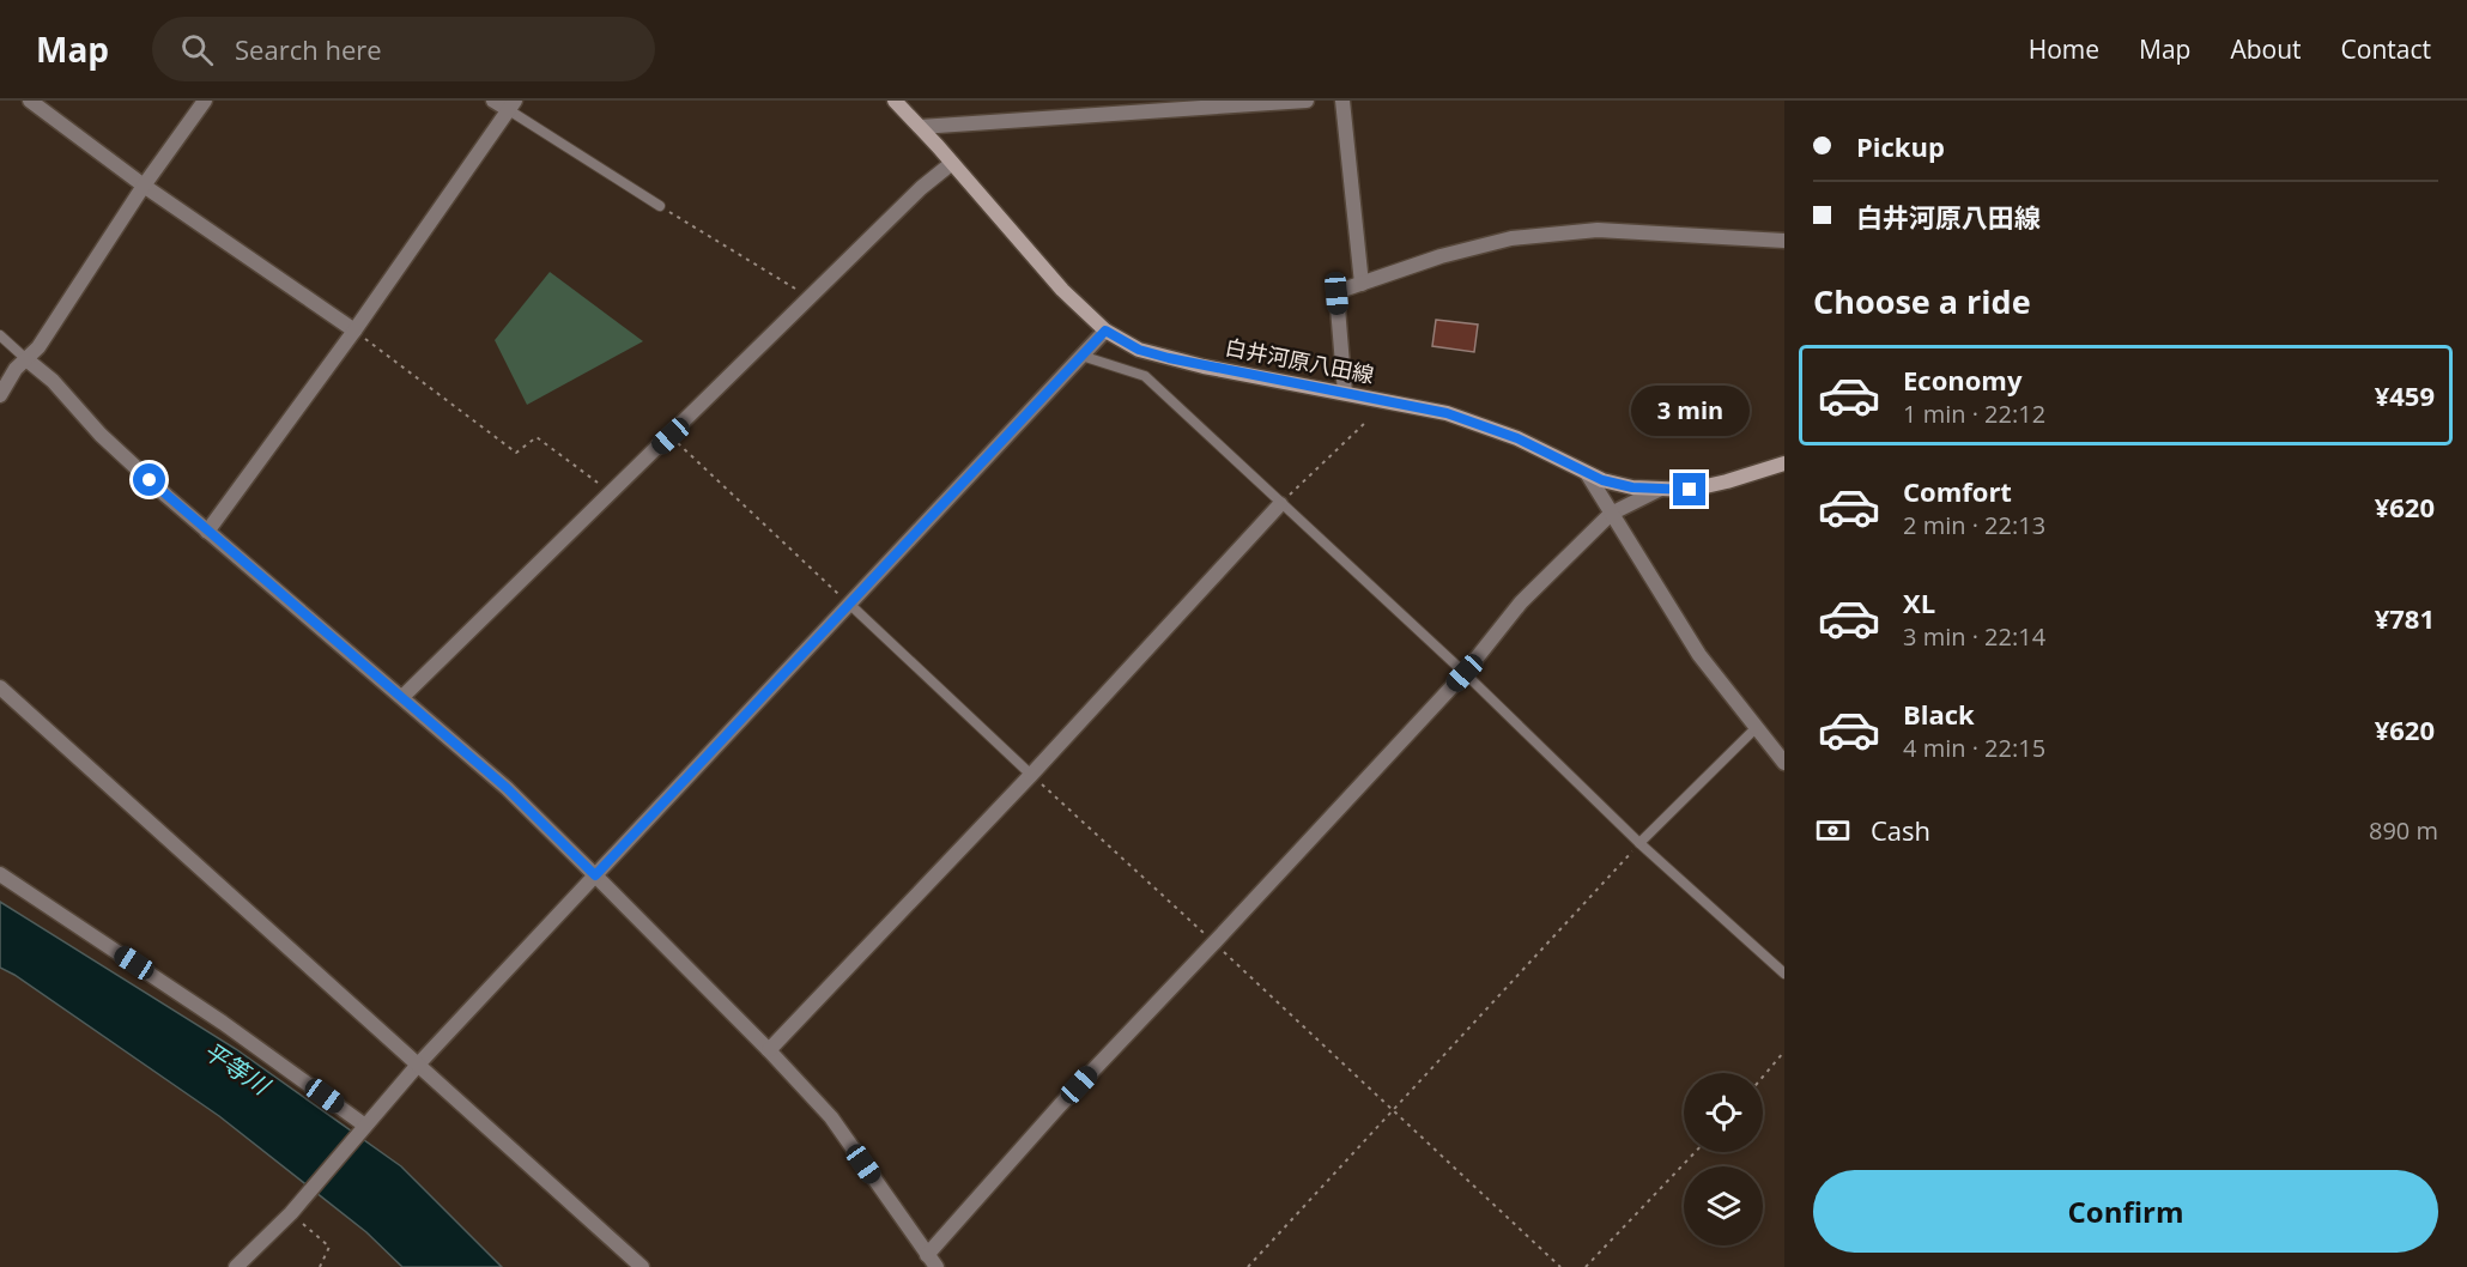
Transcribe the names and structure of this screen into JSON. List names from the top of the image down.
{
  "streets": {
    "main road": ["白井河原八田線"]
  },
  "water": ["平等川"],
  "page": {
    "header": "Map",
    "search": "Search here",
    "nav": [
      "Home",
      "Map",
      "About",
      "Contact"
    ],
    "banner": ["Pickup", "白井河原八田線"],
    "heading": "Choose a ride",
    "list": [
      {
        "name": "Economy",
        "note": "1 min · 22:12",
        "value": "¥459"
      },
      {
        "name": "Comfort",
        "note": "2 min · 22:13",
        "value": "¥620"
      },
      {
        "name": "XL",
        "note": "3 min · 22:14",
        "value": "¥781"
      },
      {
        "name": "Black",
        "note": "4 min · 22:15",
        "value": "¥620"
      }
    ],
    "bubble": "3 min",
    "pay": ["Cash", "890 m"],
    "buttons": "Confirm"
  }
}
